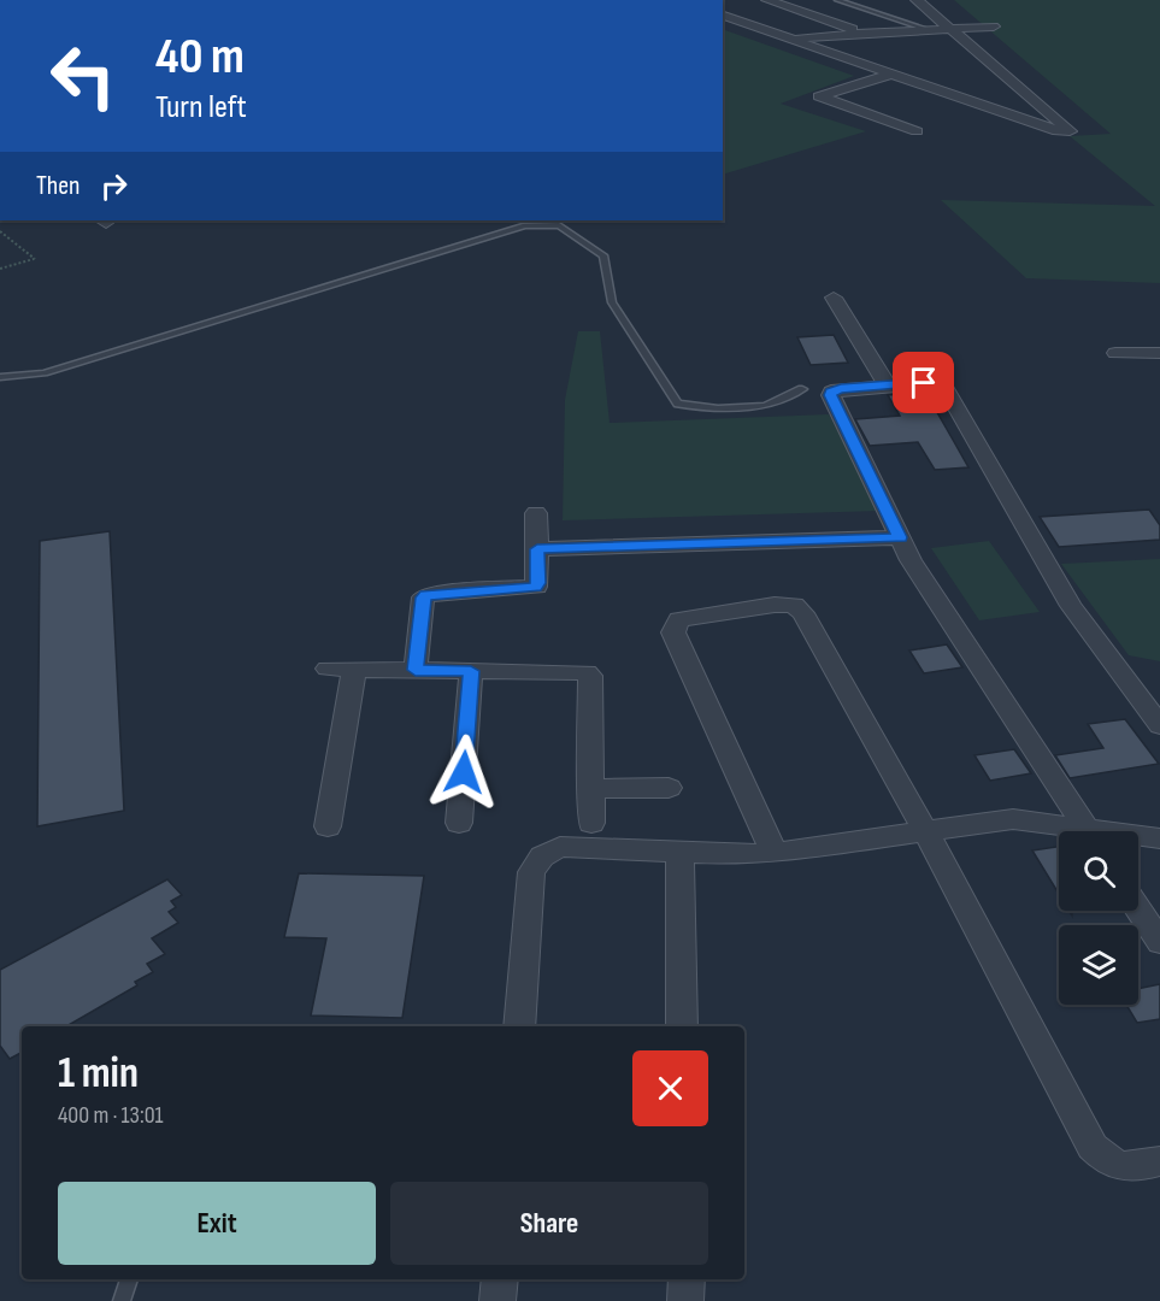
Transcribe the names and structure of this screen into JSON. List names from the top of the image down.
{
  "page": {
    "turn": ["40 m", "Turn left"],
    "then": "Then",
    "heading": ["1 min", "400 m · 13:01"],
    "buttons": ["Exit", "Share"]
  }
}
